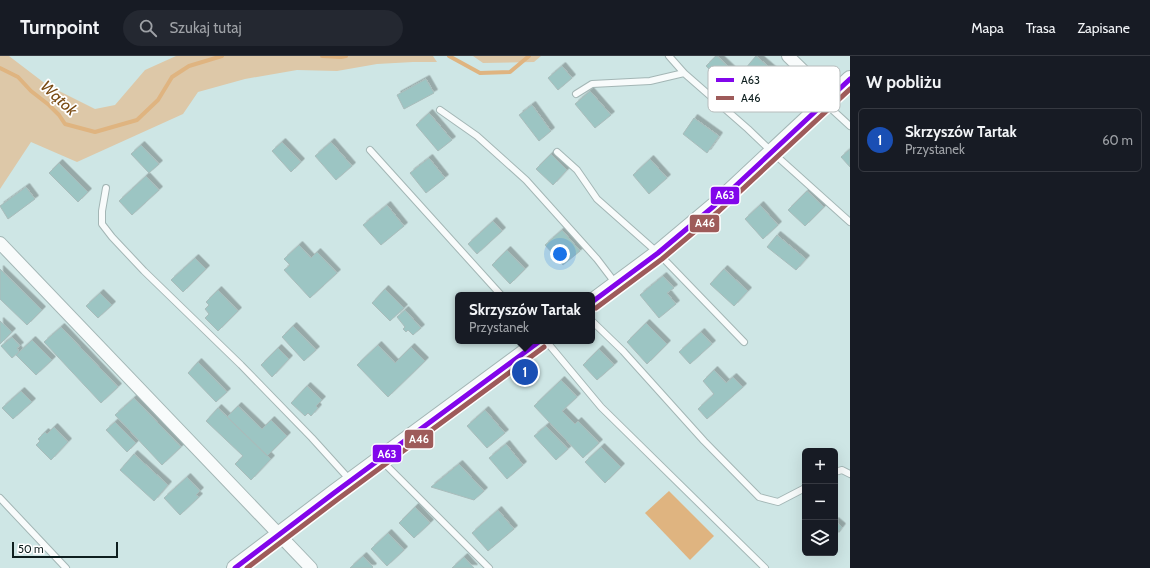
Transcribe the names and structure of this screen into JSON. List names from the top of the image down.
{
  "water": ["Wątok"],
  "lines": ["transit line A63", "transit line A46"],
  "legend": ["A63", "A46"],
  "scale_bar": "50 m",
  "page": {
    "header": "Turnpoint",
    "search": "Szukaj tutaj",
    "nav": ["Mapa", "Trasa", "Zapisane"],
    "heading": "W pobliżu",
    "list": [
      {
        "mark": "1",
        "name": "Skrzyszów Tartak",
        "note": "Przystanek",
        "value": "60 m"
      }
    ],
    "popup": ["Skrzyszów Tartak", "Przystanek"],
    "pins": "1",
    "map_buttons": ["+", "−"],
    "scale": "50 m"
  }
}
